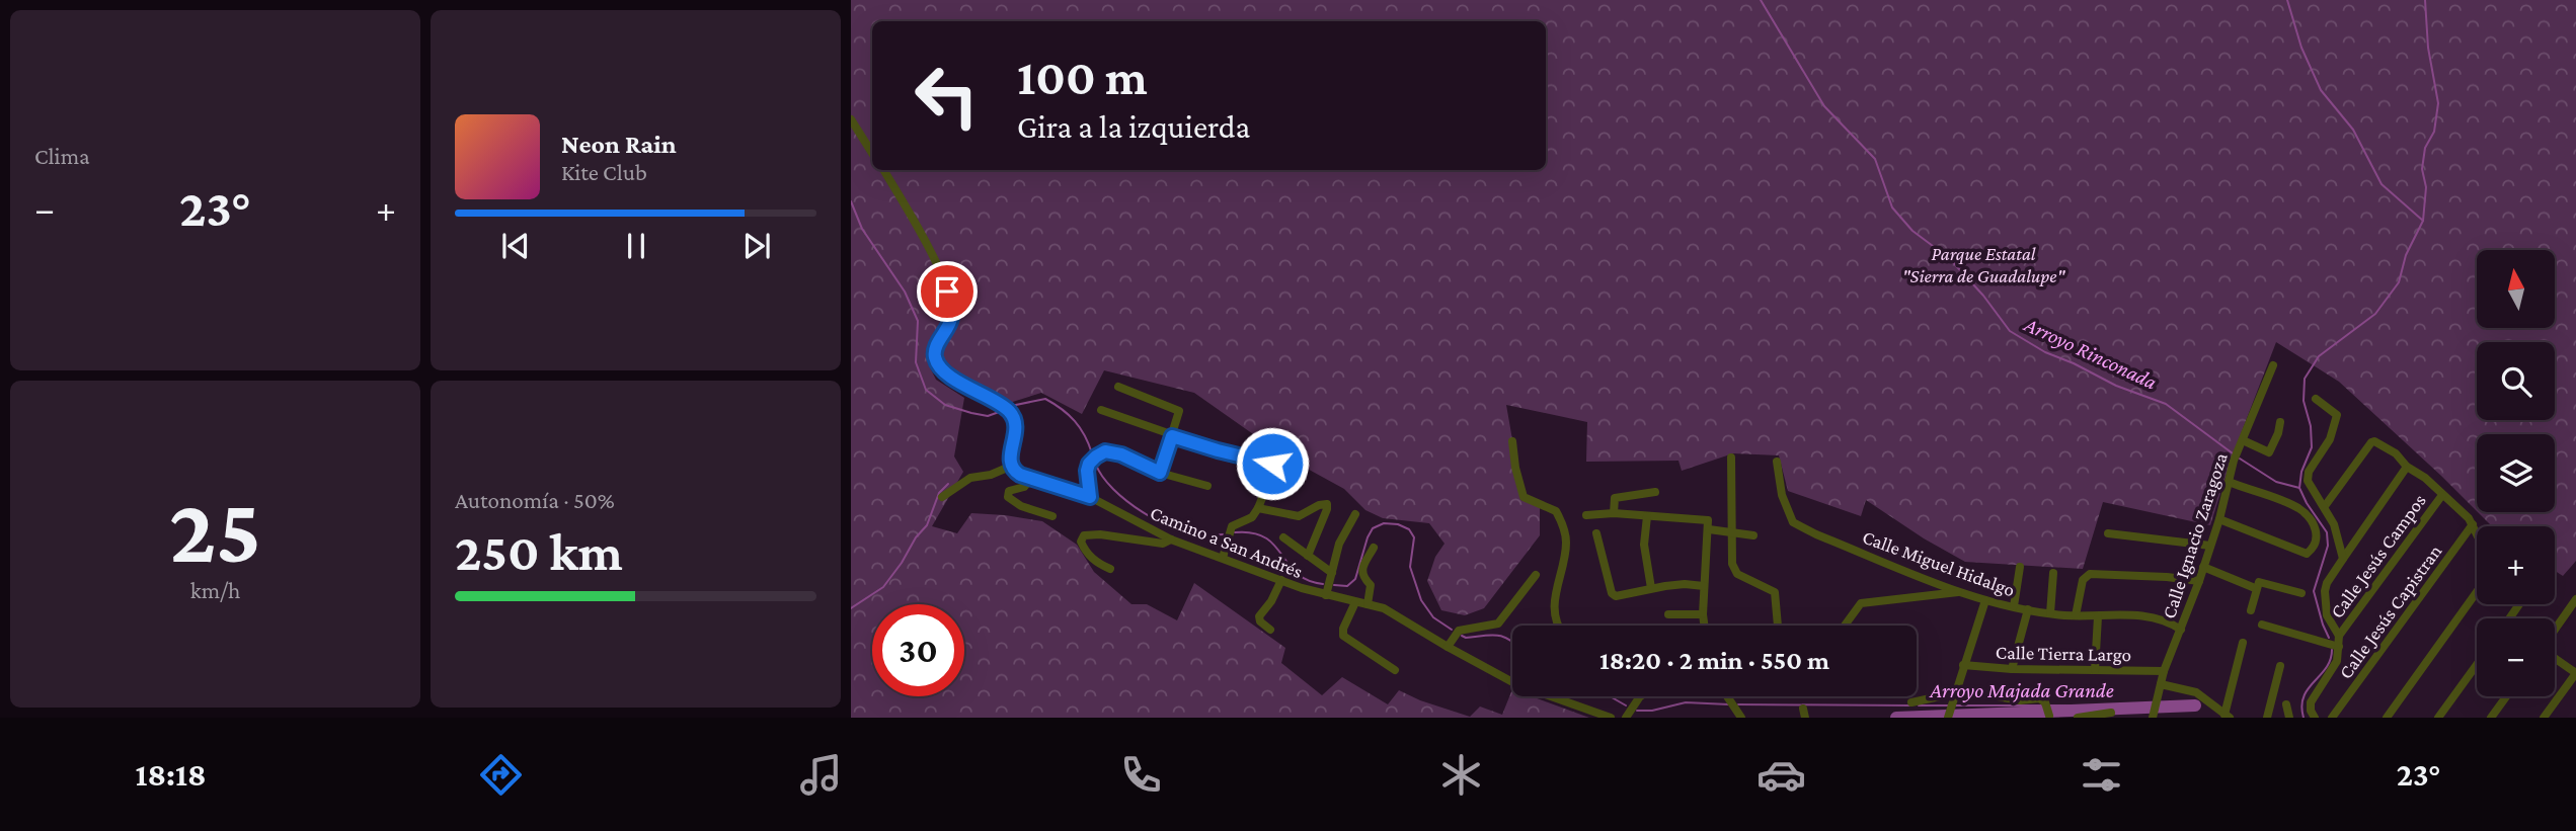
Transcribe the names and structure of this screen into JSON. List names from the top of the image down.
{
  "streets": {
    "street": [
      "Calle Ignacio Zaragoza",
      "Camino a San Andrés",
      "Calle Jesús Campos",
      "Calle Miguel Hidalgo",
      "Calle Jesús Capistran",
      "Calle Tierra Largo"
    ]
  },
  "crossings": [
    ["Calle Ignacio Zaragoza", "Calle Miguel Hidalgo"],
    ["Calle Ignacio Zaragoza", "Calle Tierra Largo"]
  ],
  "water": ["Arroyo Rinconada", "Arroyo Majada Grande"],
  "parks": ["Parque Estatal \"Sierra de Guadalupe\""],
  "north": "top",
  "page": {
    "tile": [
      "Clima",
      ["25", "km/h"],
      ["Autonomía · 50%", "250 km"]
    ],
    "turn": ["100 m", "Gira a la izquierda"],
    "song": ["Neon Rain", "Kite Club"],
    "heat": ["−", "23°", "+"],
    "map_buttons": ["+", "−"],
    "limit": "30",
    "trip": "18:20 · 2 min · 550 m",
    "tabs": ["18:18", "23°"]
  }
}
